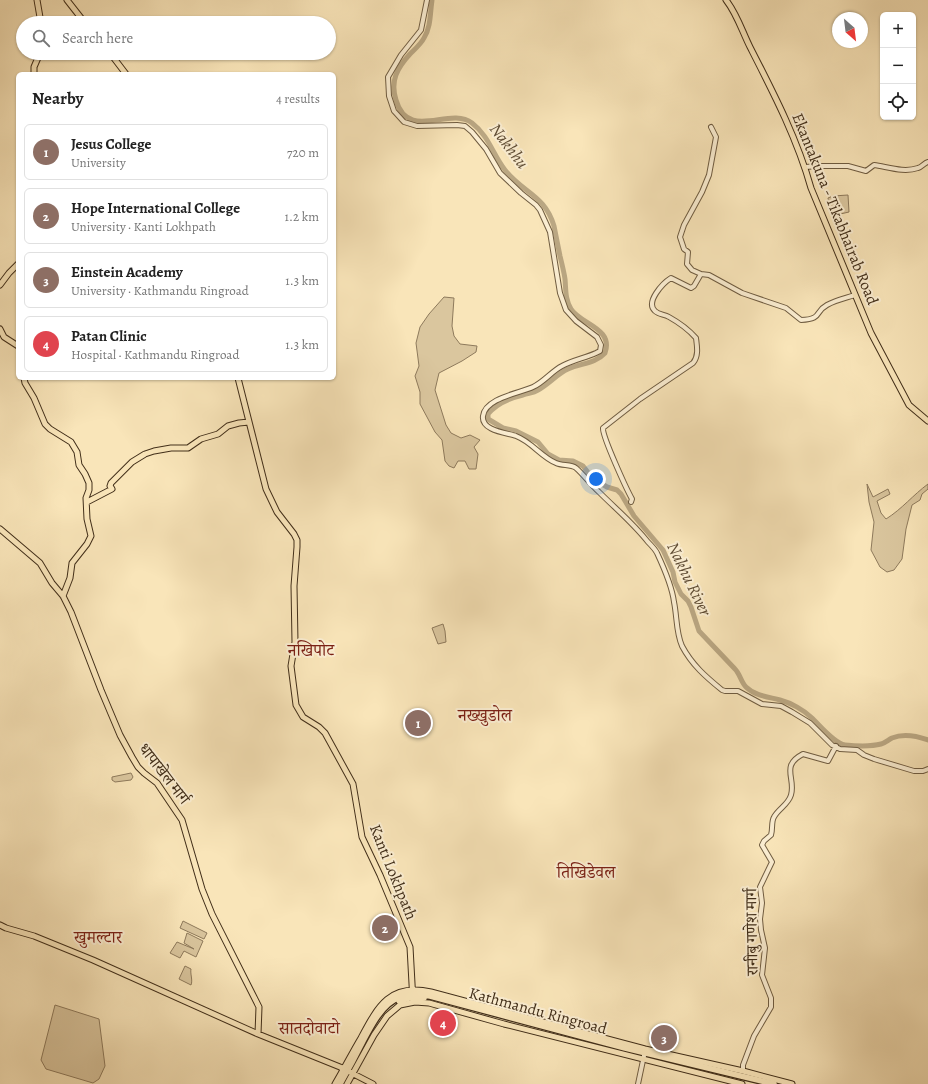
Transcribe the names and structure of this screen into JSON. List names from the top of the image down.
{
  "streets": {
    "highway": ["Kathmandu Ringroad"],
    "main road": ["Ekantakuna - Tikabhairab Road", "धापाखेल मार्ग", "Kanti Lokhpath"],
    "street": ["रानीबु गणेश मार्ग"]
  },
  "crossings": [
    ["Kanti Lokhpath", "Kathmandu Ringroad"]
  ],
  "districts": [
    "नखिपोट",
    "नख्खुडोल",
    "तिखिडेवल",
    "खुमल्टार",
    "सातदोवाटो"
  ],
  "water": ["Nakhhu", "Nakhu River"],
  "north": "bottom right",
  "page": {
    "map_buttons": ["+", "−"],
    "search": "Search here",
    "heading": ["Nearby", "4 results"],
    "list": [
      {
        "mark": "1",
        "name": "Jesus College",
        "note": "University",
        "value": "720 m"
      },
      {
        "mark": "2",
        "name": "Hope International College",
        "note": "University · Kanti Lokhpath",
        "value": "1.2 km"
      },
      {
        "mark": "3",
        "name": "Einstein Academy",
        "note": "University · Kathmandu Ringroad",
        "value": "1.3 km"
      },
      {
        "mark": "4",
        "name": "Patan Clinic",
        "note": "Hospital · Kathmandu Ringroad",
        "value": "1.3 km"
      }
    ],
    "pins": [
      "1",
      "2",
      "4",
      "3"
    ]
  }
}
